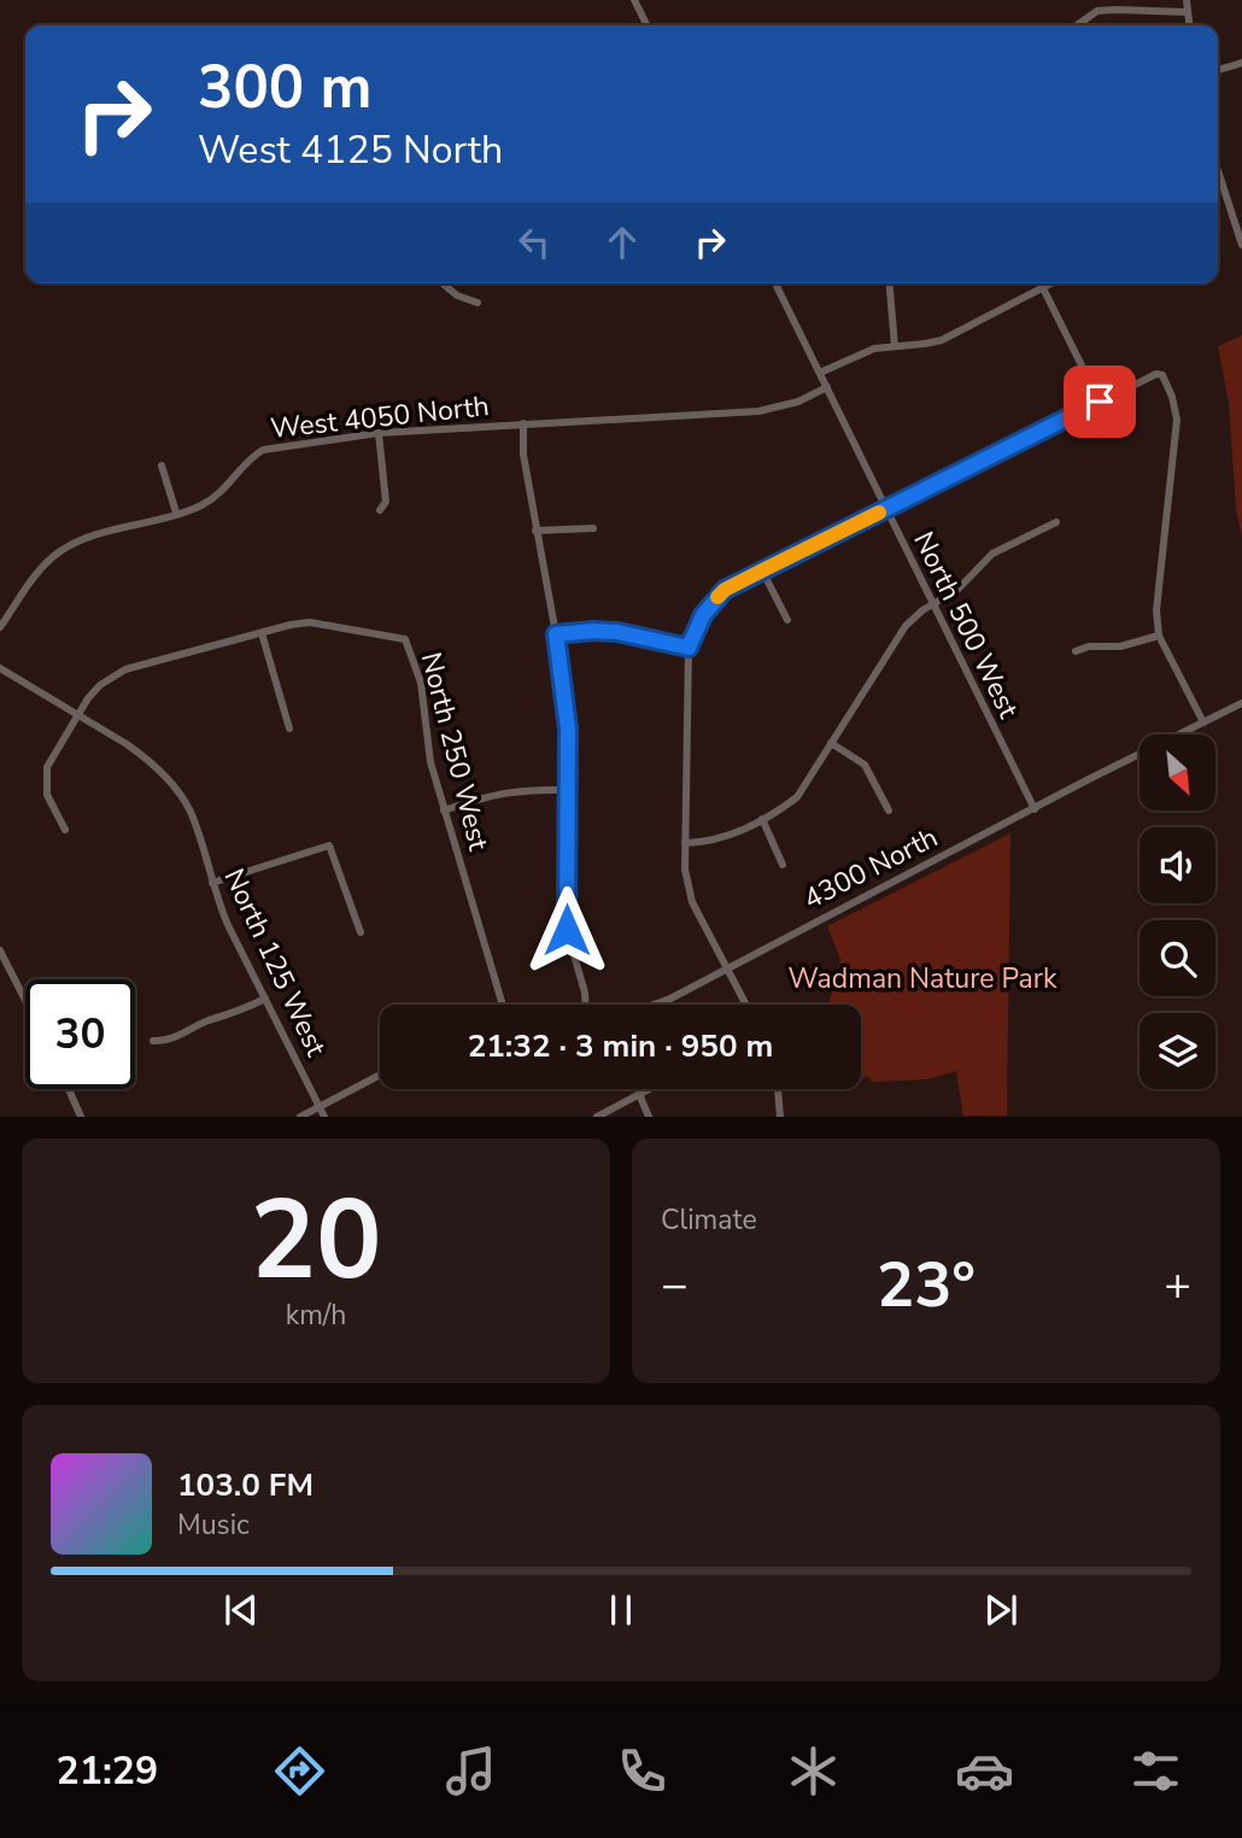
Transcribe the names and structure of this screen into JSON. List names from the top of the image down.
{
  "streets": {
    "street": [
      "West 4050 North",
      "North 500 West",
      "North 250 West",
      "4300 North",
      "North 125 West"
    ]
  },
  "crossings": [
    ["West 4050 North", "North 500 West"],
    ["North 500 West", "4300 North"]
  ],
  "parks": ["Wadman Nature Park"],
  "north": "bottom right",
  "page": {
    "turn": ["300 m", "West 4125 North"],
    "limit": "30",
    "trip": "21:32 · 3 min · 950 m",
    "tile": [
      ["20", "km/h"],
      "Climate"
    ],
    "heat": ["−", "23°", "+"],
    "song": ["103.0 FM", "Music"],
    "tabs": "21:29"
  }
}
